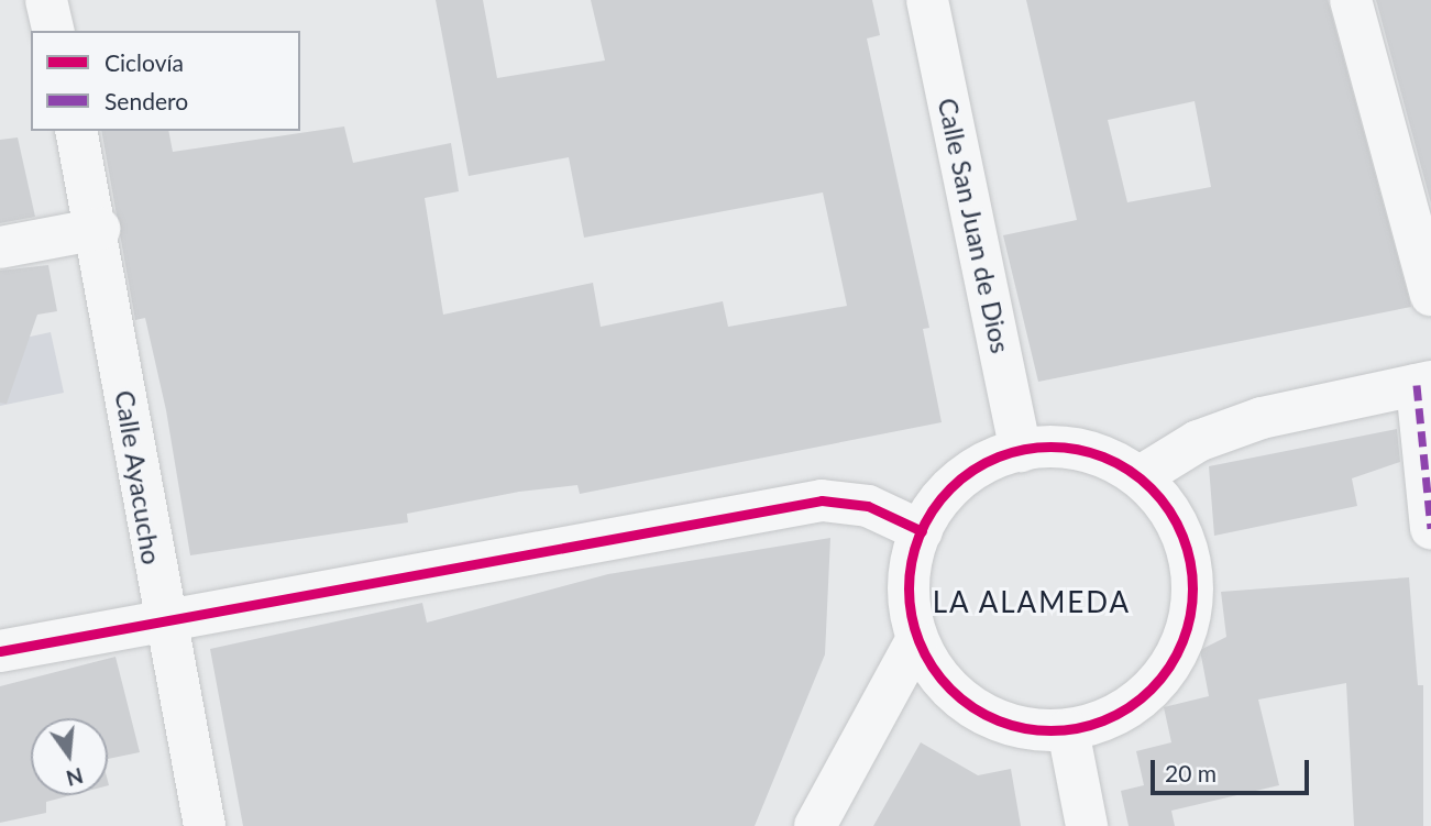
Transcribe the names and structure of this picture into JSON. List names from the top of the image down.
{
  "streets": {
    "street": ["Calle San Juan de Dios", "Calle Ayacucho"]
  },
  "districts": ["LA ALAMEDA"],
  "legend": ["Ciclovía", "Sendero"],
  "scale_bar": "20 m",
  "north": "bottom"
}
